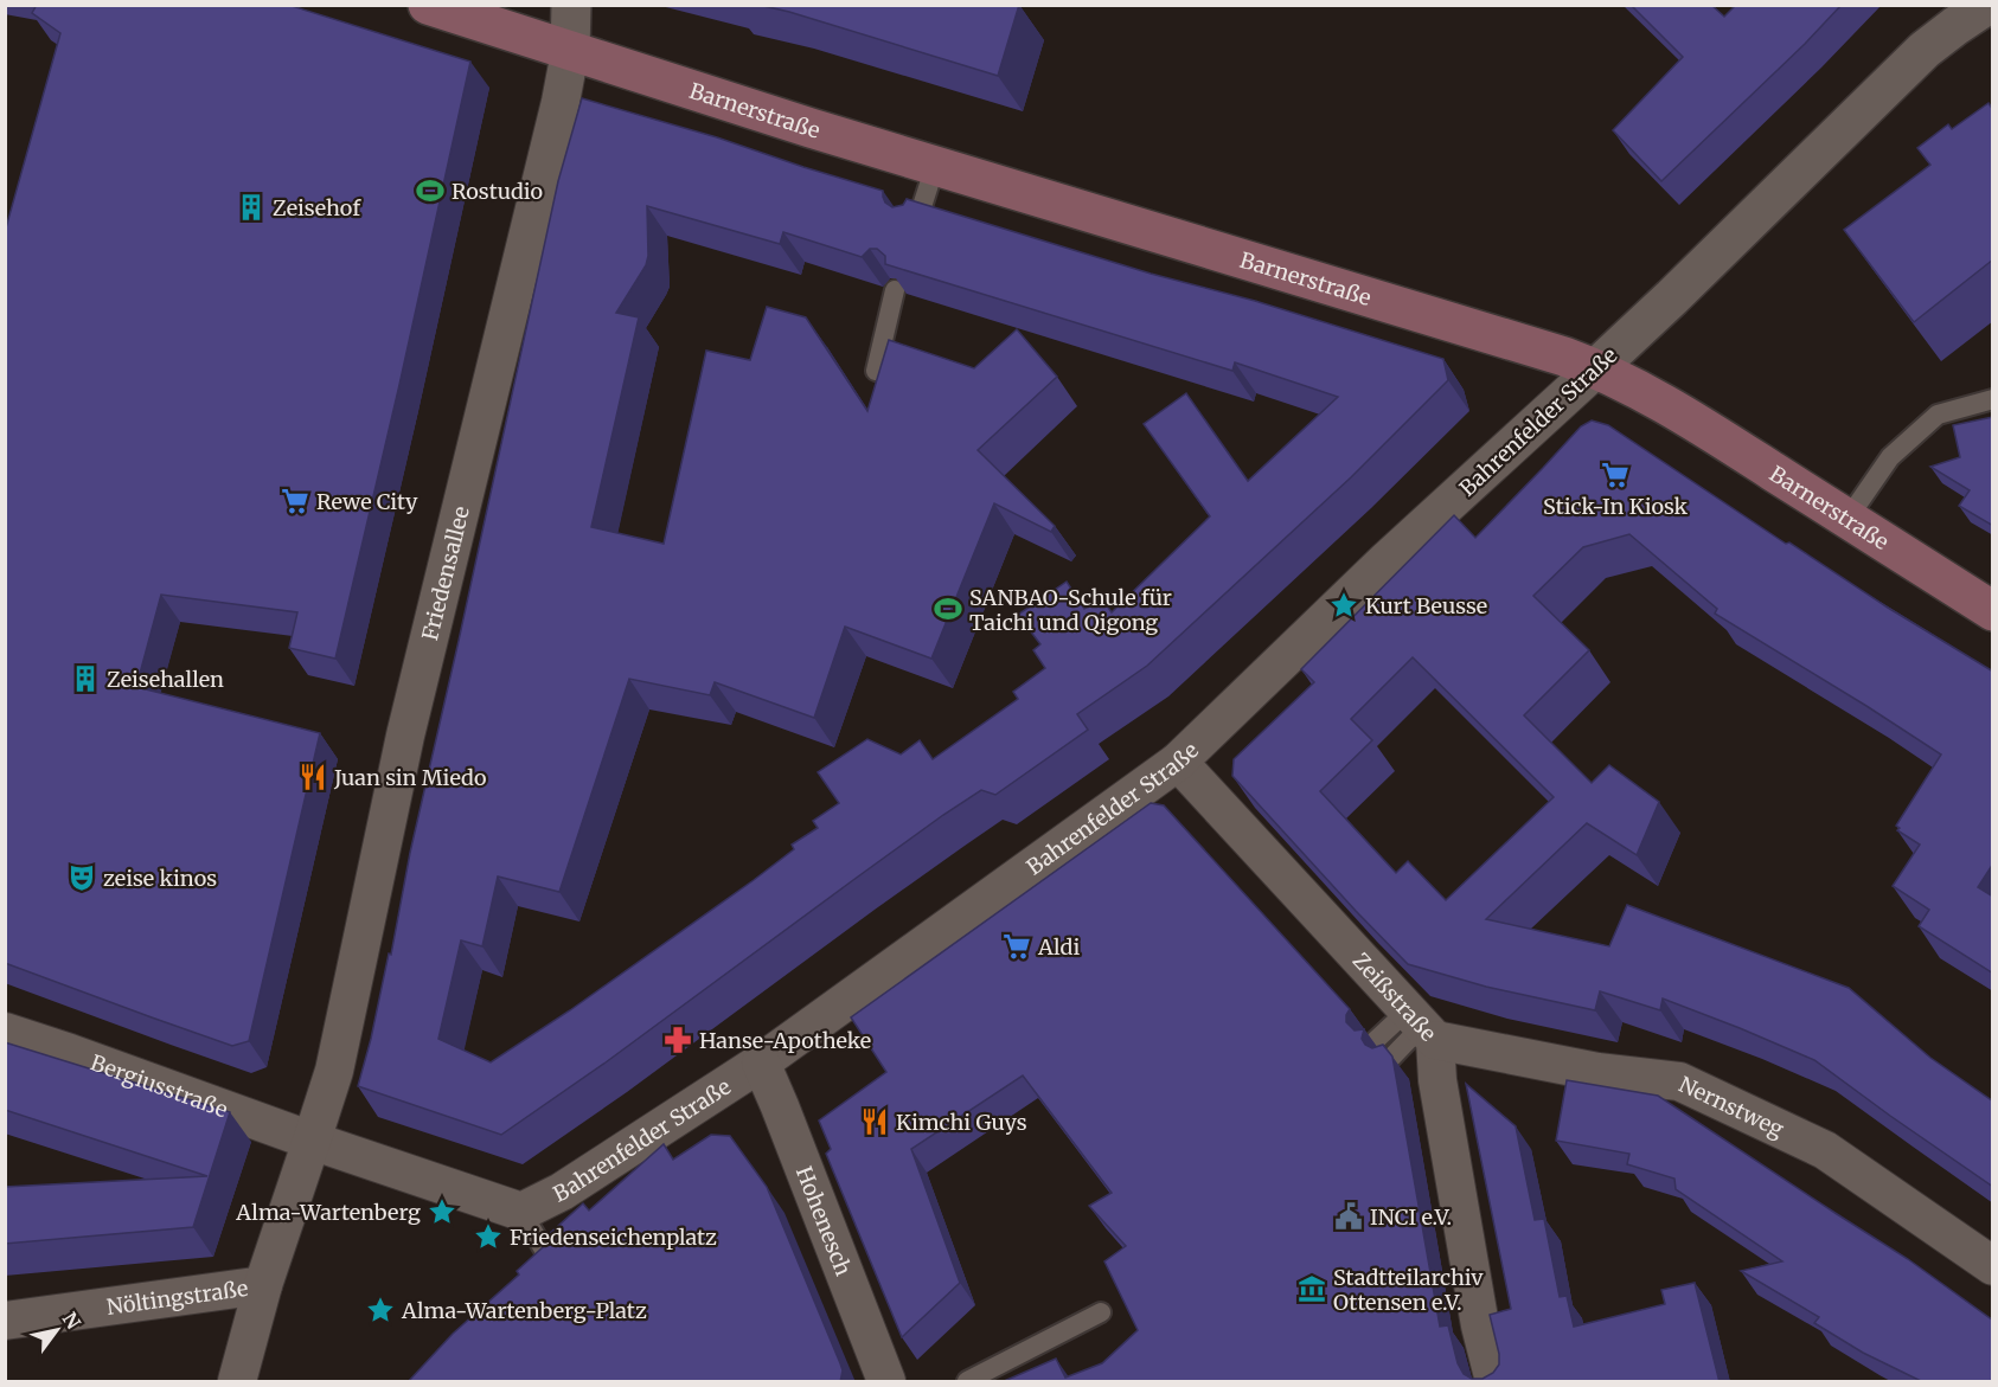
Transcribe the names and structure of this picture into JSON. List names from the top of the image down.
{
  "streets": {
    "main road": ["Barnerstraße"],
    "street": [
      "Bahrenfelder Straße",
      "Friedensallee",
      "Zeißstraße",
      "Bergiusstraße",
      "Nernstweg",
      "Hohenesch",
      "Nöltingstraße"
    ]
  },
  "crossings": [
    ["Barnerstraße", "Bahrenfelder Straße"],
    ["Barnerstraße", "Friedensallee"],
    ["Bahrenfelder Straße", "Zeißstraße"],
    ["Bahrenfelder Straße", "Hohenesch"],
    ["Friedensallee", "Bergiusstraße"],
    ["Zeißstraße", "Nernstweg"]
  ],
  "places": {
    "sports": ["Rostudio", "SANBAO-Schule für Taichi und Qigong"],
    "building": ["Zeisehof", "Zeisehallen"],
    "supermarket": ["Stick-In Kiosk", "Rewe City", "Aldi"],
    "place": [
      "Kurt Beusse",
      "Alma-Wartenberg",
      "Friedenseichenplatz",
      "Alma-Wartenberg-Platz"
    ],
    "restaurant": ["Juan sin Miedo", "Kimchi Guys"],
    "theatre": ["zeise kinos"],
    "pharmacy": ["Hanse-Apotheke"],
    "public building": ["INCI e.V."],
    "museum": ["Stadtteilarchiv Ottensen e.V."]
  },
  "north": "top right"
}
